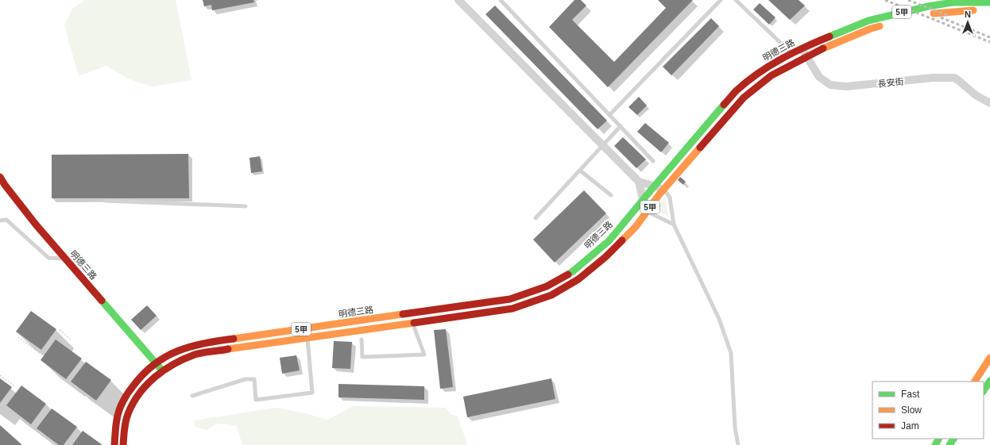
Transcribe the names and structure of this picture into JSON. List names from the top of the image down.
{
  "streets": {
    "main road": ["5甲", "明德三路"],
    "street": ["長安街"]
  },
  "crossings": [
    ["5甲", "明德三路"],
    ["5甲", "長安街"],
    ["明德三路", "長安街"]
  ],
  "legend": ["Fast", "Slow", "Jam"],
  "north": "top"
}
